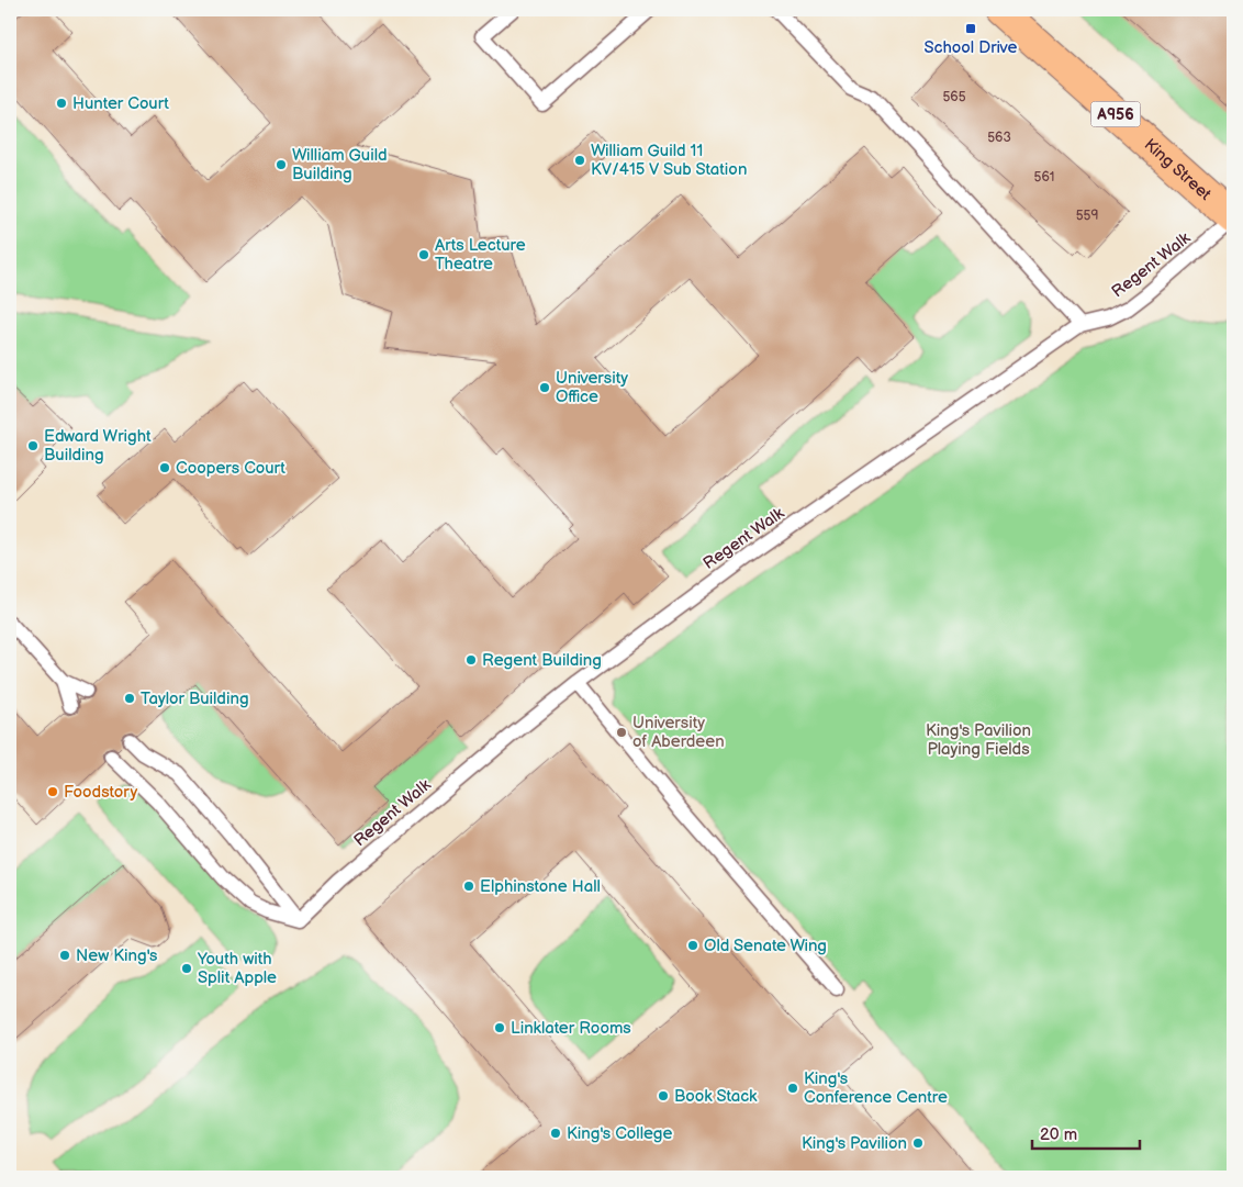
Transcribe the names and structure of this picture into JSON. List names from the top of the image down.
{
  "streets": {
    "main road": ["A956", "King Street"],
    "lane": ["Regent Walk"]
  },
  "crossings": [
    ["King Street", "Regent Walk"]
  ],
  "parks": ["King's Pavilion Playing Fields"],
  "places": {
    "transit": ["School Drive"],
    "other": [
      "Hunter Court",
      "William Guild 11 KV/415 V Sub Station",
      "William Guild Building",
      "Arts Lecture Theatre",
      "University Office",
      "Edward Wright Building",
      "Coopers Court",
      "Regent Building",
      "Taylor Building",
      "University of Aberdeen",
      "Foodstory",
      "Elphinstone Hall",
      "Old Senate Wing",
      "New King's",
      "Youth with Split Apple",
      "Linklater Rooms",
      "King's Conference Centre",
      "Book Stack",
      "King's College",
      "King's Pavilion"
    ]
  },
  "house_numbers": [
    "565",
    "563",
    "561",
    "559"
  ],
  "scale_bar": "20 m"
}
